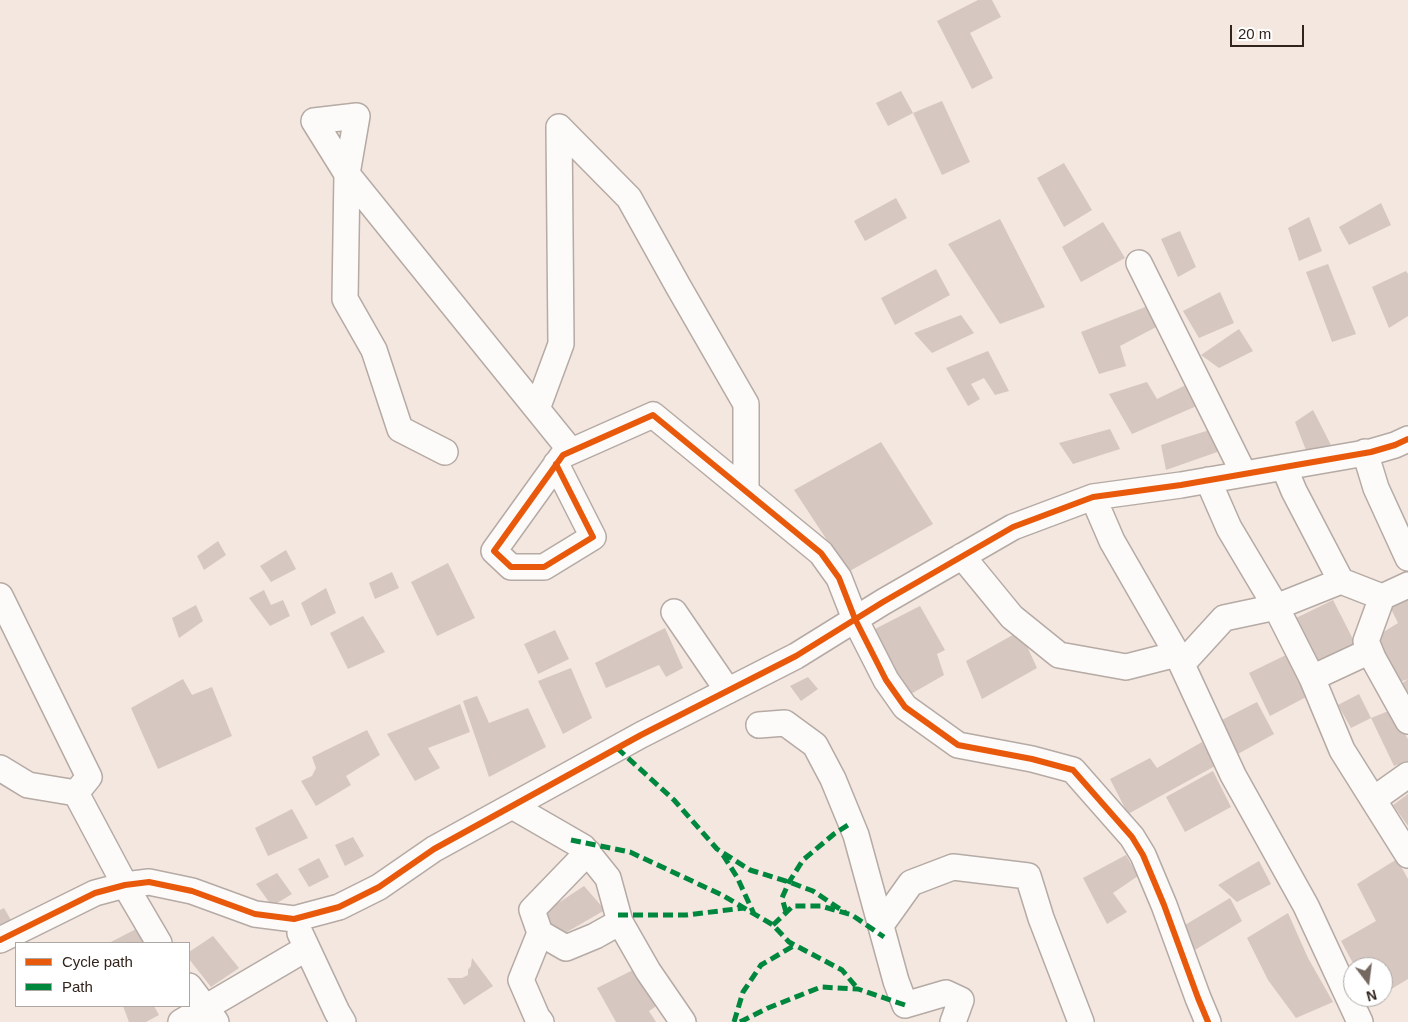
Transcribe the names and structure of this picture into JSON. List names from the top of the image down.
{
  "legend": ["Cycle path", "Path"],
  "scale_bar": "20 m",
  "north": "bottom"
}
